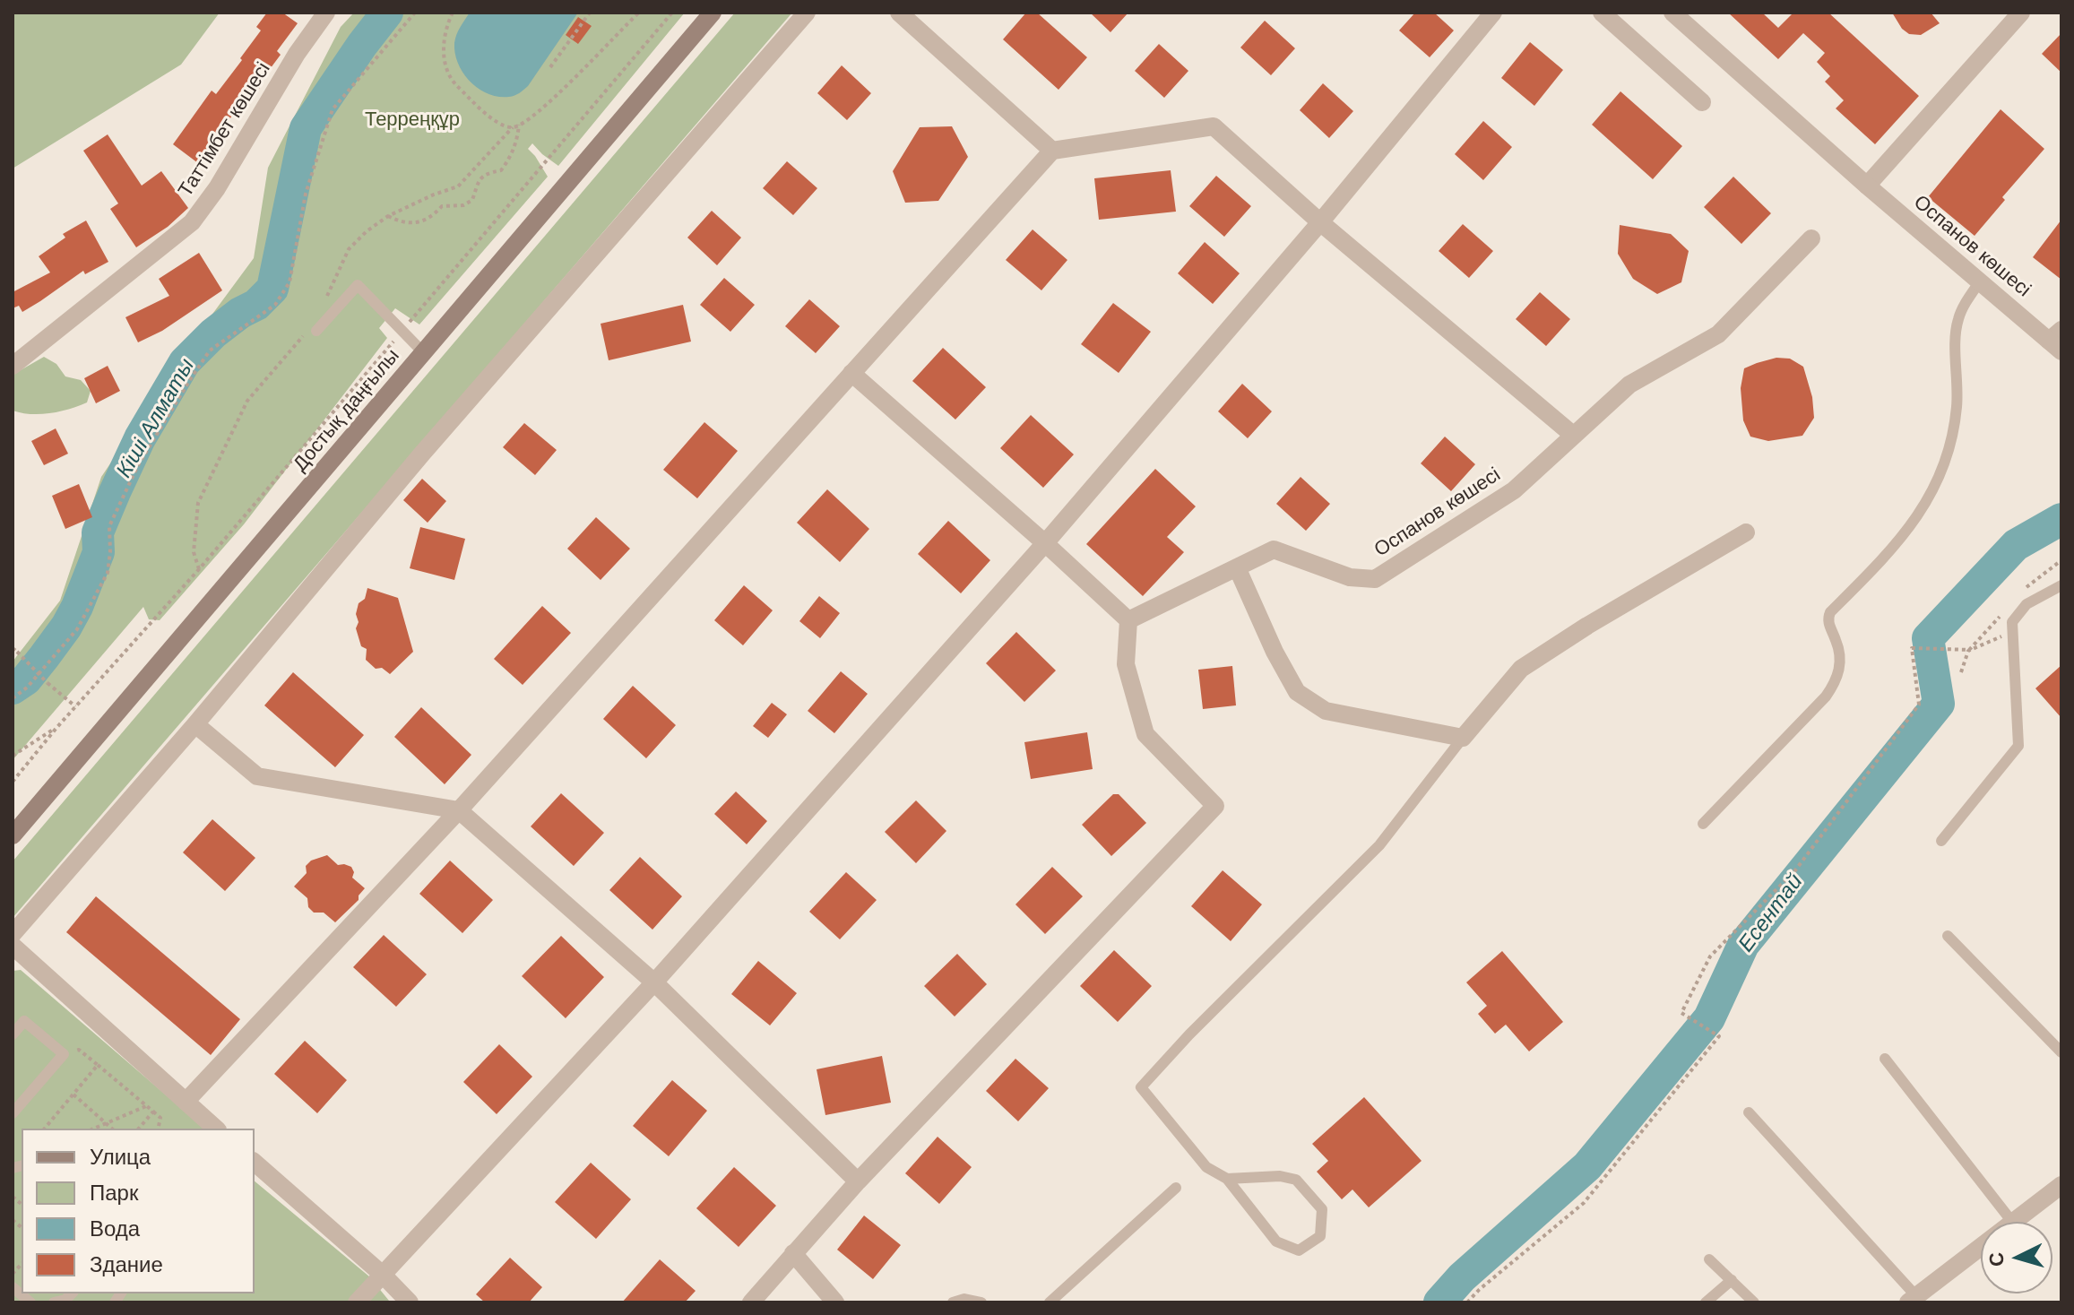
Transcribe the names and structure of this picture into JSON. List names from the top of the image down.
{
  "streets": {
    "main road": ["Достық даңғылы"],
    "street": ["Таттімбет көшесі", "Оспанов көшесі"]
  },
  "water": ["Кіші Алматы", "Есентай"],
  "parks": ["Терреңқұр"],
  "legend": [
    "Улица",
    "Парк",
    "Вода",
    "Здание"
  ],
  "north": "left"
}
